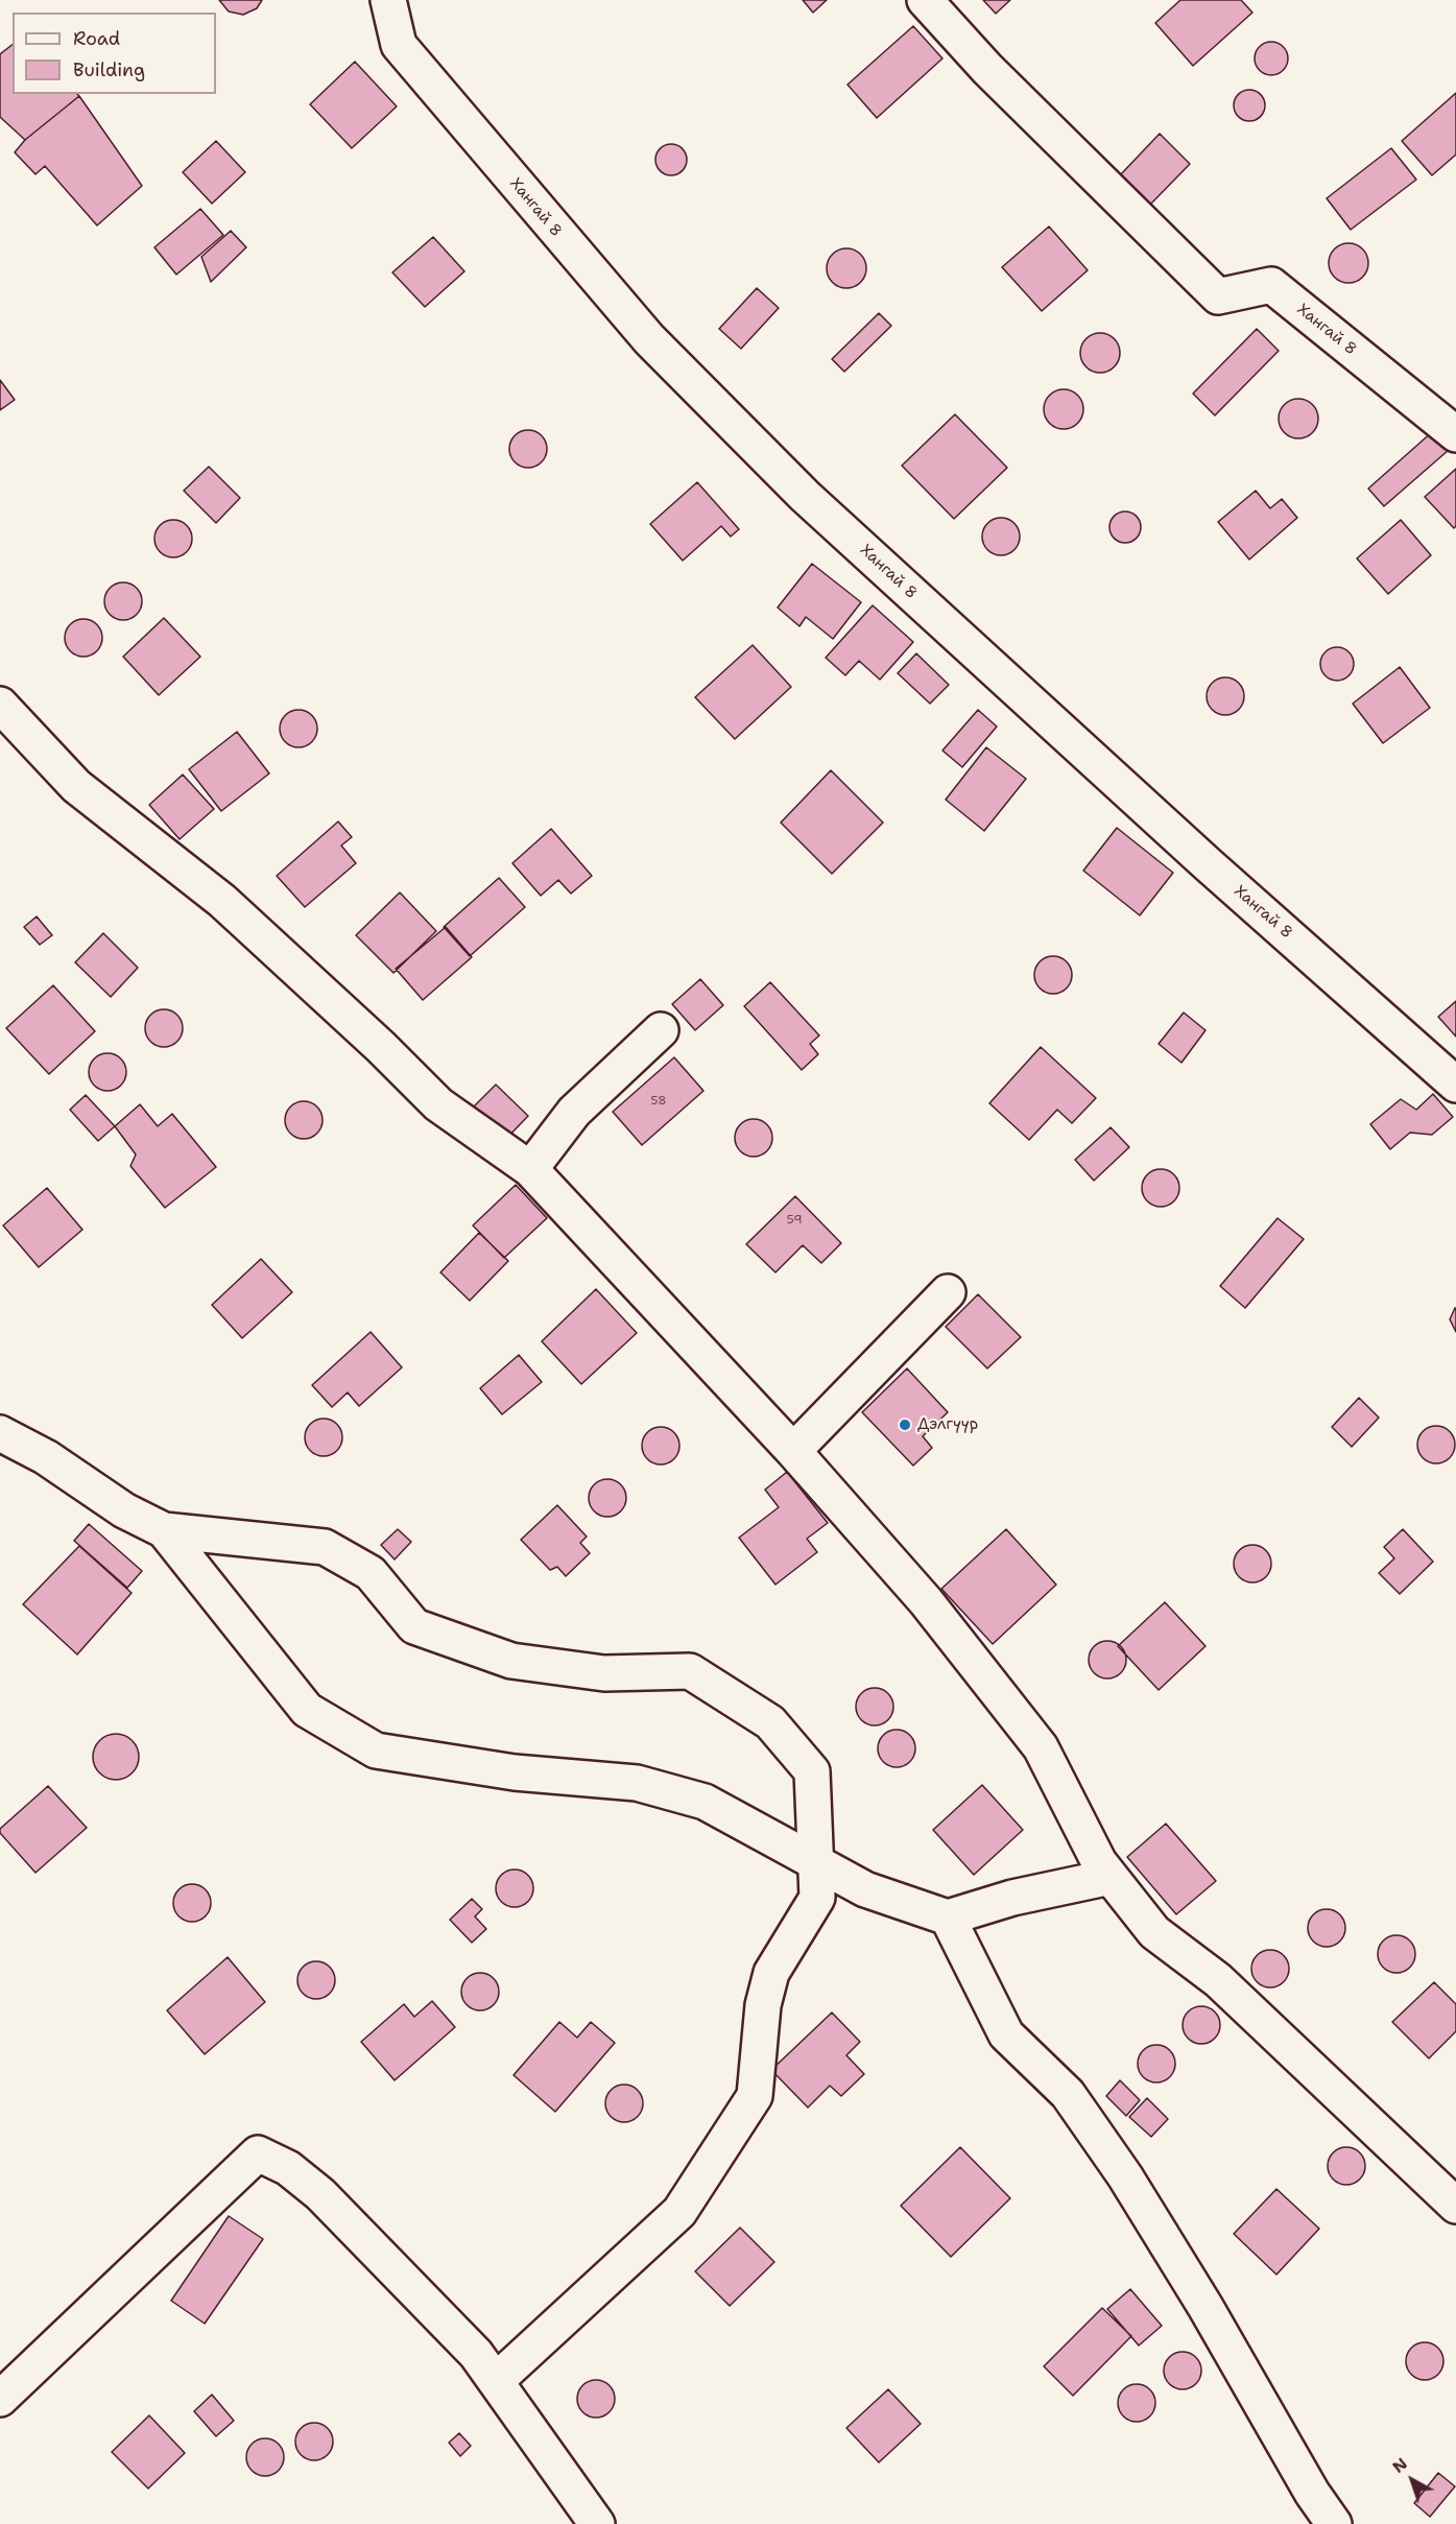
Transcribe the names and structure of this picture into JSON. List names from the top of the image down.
{
  "streets": {
    "street": ["Хангай 8"]
  },
  "places": ["Дэлгүүр"],
  "house_numbers": ["58", "59"],
  "legend": ["Road", "Building"],
  "north": "top left"
}
